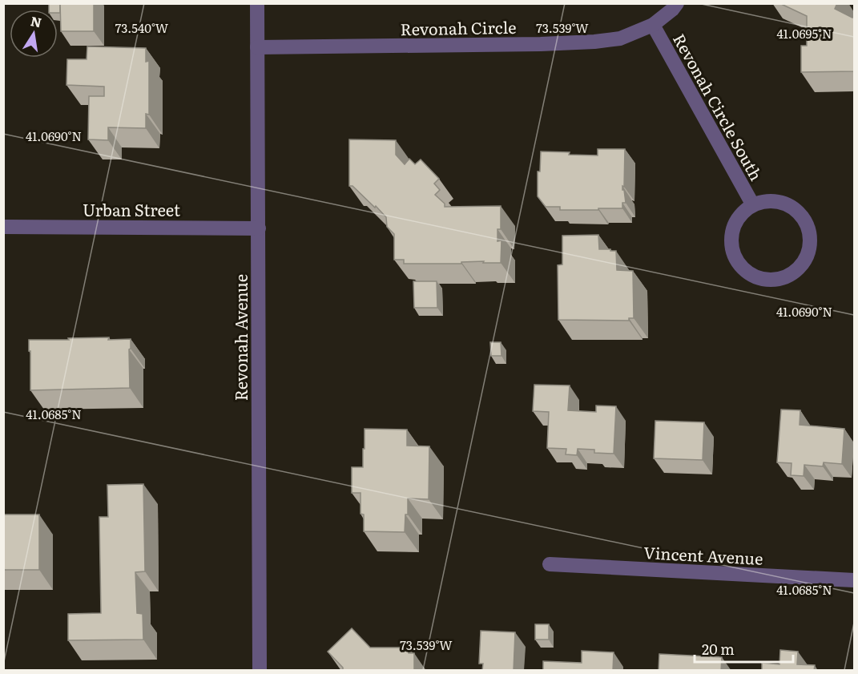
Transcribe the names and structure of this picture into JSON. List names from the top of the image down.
{
  "streets": {
    "street": [
      "Revonah Circle",
      "Revonah Circle South",
      "Urban Street",
      "Revonah Avenue",
      "Vincent Avenue"
    ]
  },
  "crossings": [
    ["Revonah Circle", "Revonah Circle South"],
    ["Revonah Circle", "Revonah Avenue"],
    ["Urban Street", "Revonah Avenue"]
  ],
  "scale_bar": "20 m",
  "north": "top",
  "coordinates": [
    "73.540°W",
    "73.539°W",
    "41.0695°N",
    "41.0690°N",
    "41.0685°N"
  ]
}
